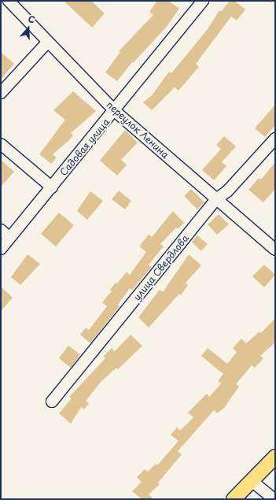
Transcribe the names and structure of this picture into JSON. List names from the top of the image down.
{
  "streets": {
    "street": ["переулок Ленина", "Садовая улица", "улица Свердлова"]
  },
  "crossings": [
    ["переулок Ленина", "Садовая улица"],
    ["переулок Ленина", "улица Свердлова"]
  ],
  "north": "top"
}
